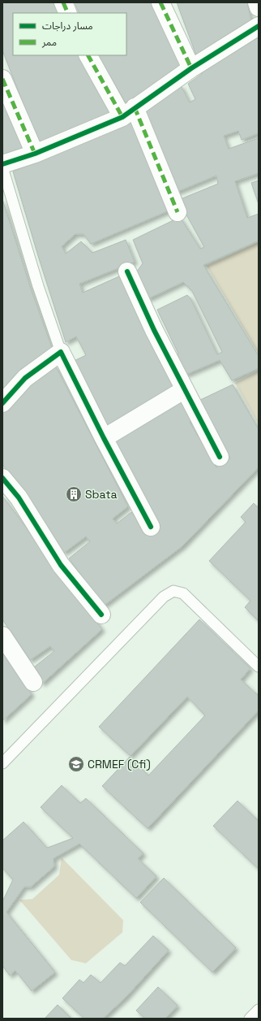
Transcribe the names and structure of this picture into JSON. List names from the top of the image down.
{
  "places": {
    "building": ["Sbata"],
    "school or university": ["CRMEF (Cfi)"]
  },
  "legend": ["مسار دراجات", "ممر"]
}
